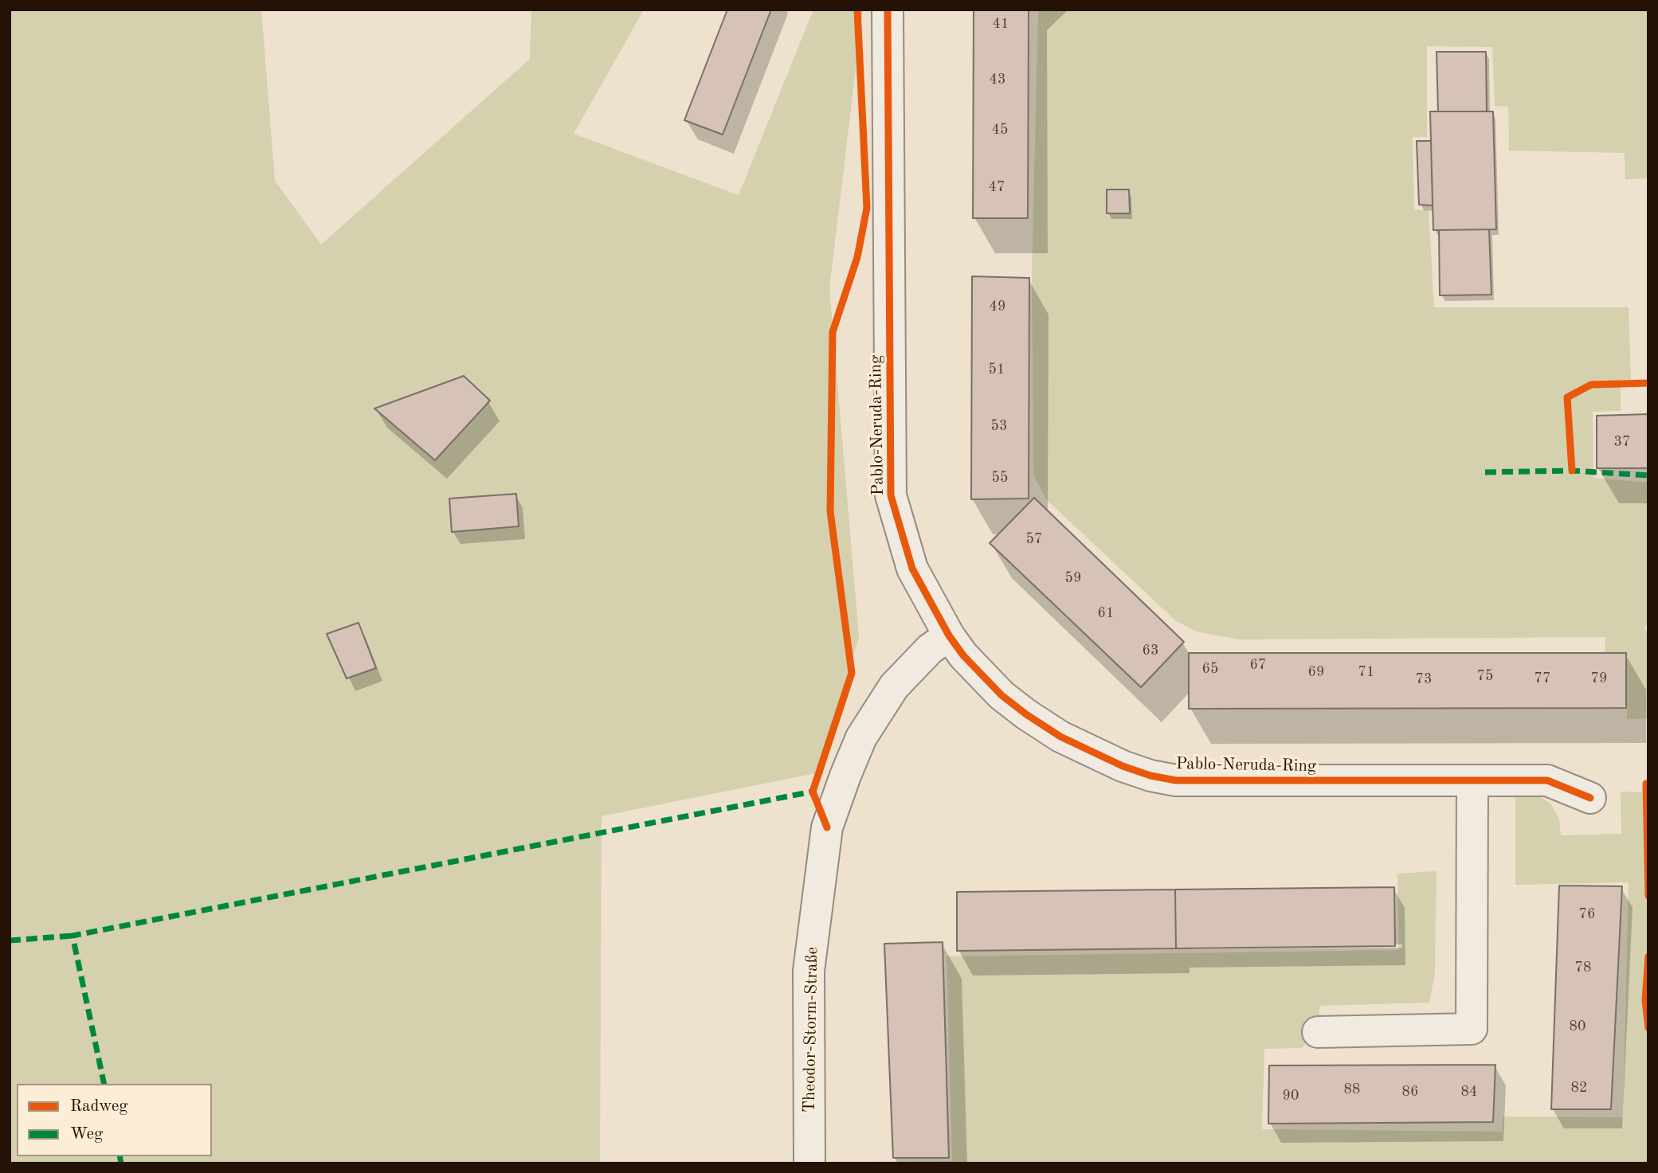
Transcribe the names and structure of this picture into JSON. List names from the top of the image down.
{
  "streets": {
    "street": ["Pablo-Neruda-Ring", "Theodor-Storm-Straße"]
  },
  "crossings": [
    ["Pablo-Neruda-Ring", "Theodor-Storm-Straße"]
  ],
  "house_numbers": [
    "41",
    "43",
    "45",
    "47",
    "49",
    "51",
    "53",
    "37",
    "55",
    "57",
    "59",
    "61",
    "63",
    "67",
    "65",
    "69",
    "71",
    "75",
    "77",
    "79",
    "73",
    "76",
    "78",
    "80",
    "82",
    "88",
    "86",
    "84",
    "90"
  ],
  "legend": ["Radweg", "Weg"]
}
